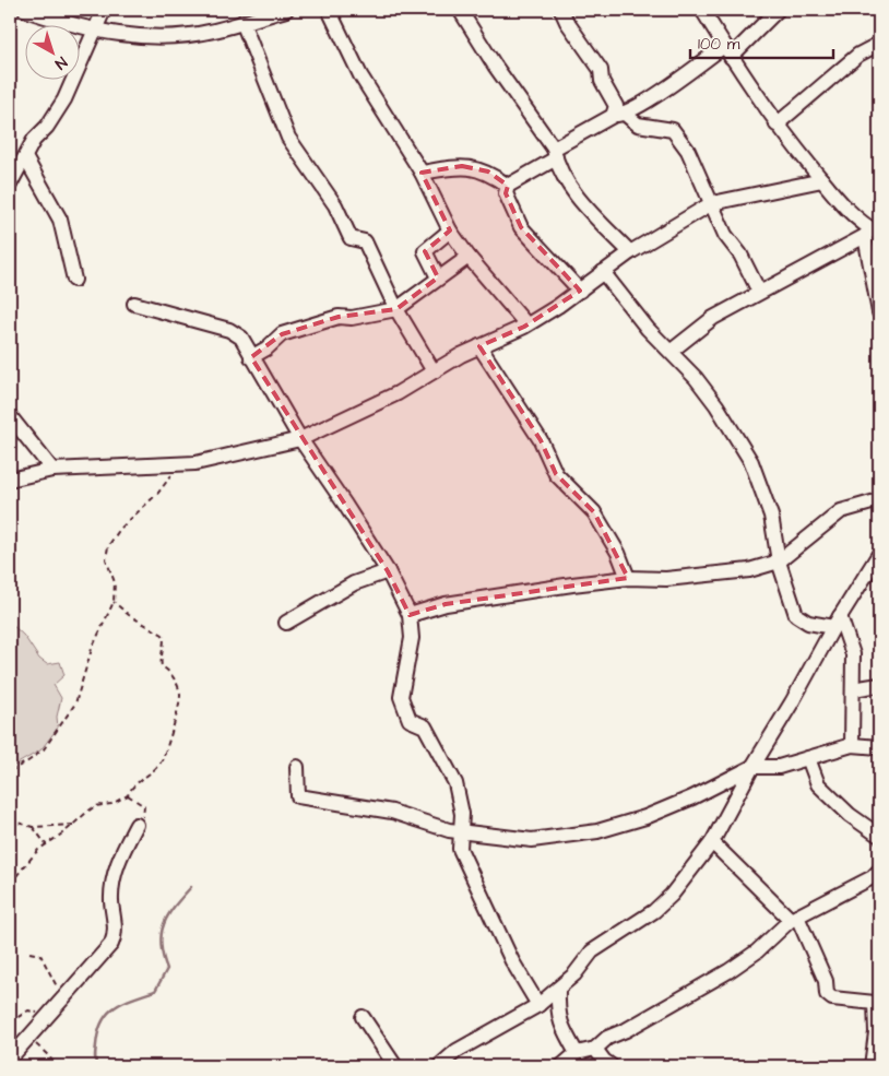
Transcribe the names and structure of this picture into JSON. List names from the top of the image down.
{
  "scale_bar": "100 m",
  "north": "bottom right"
}
